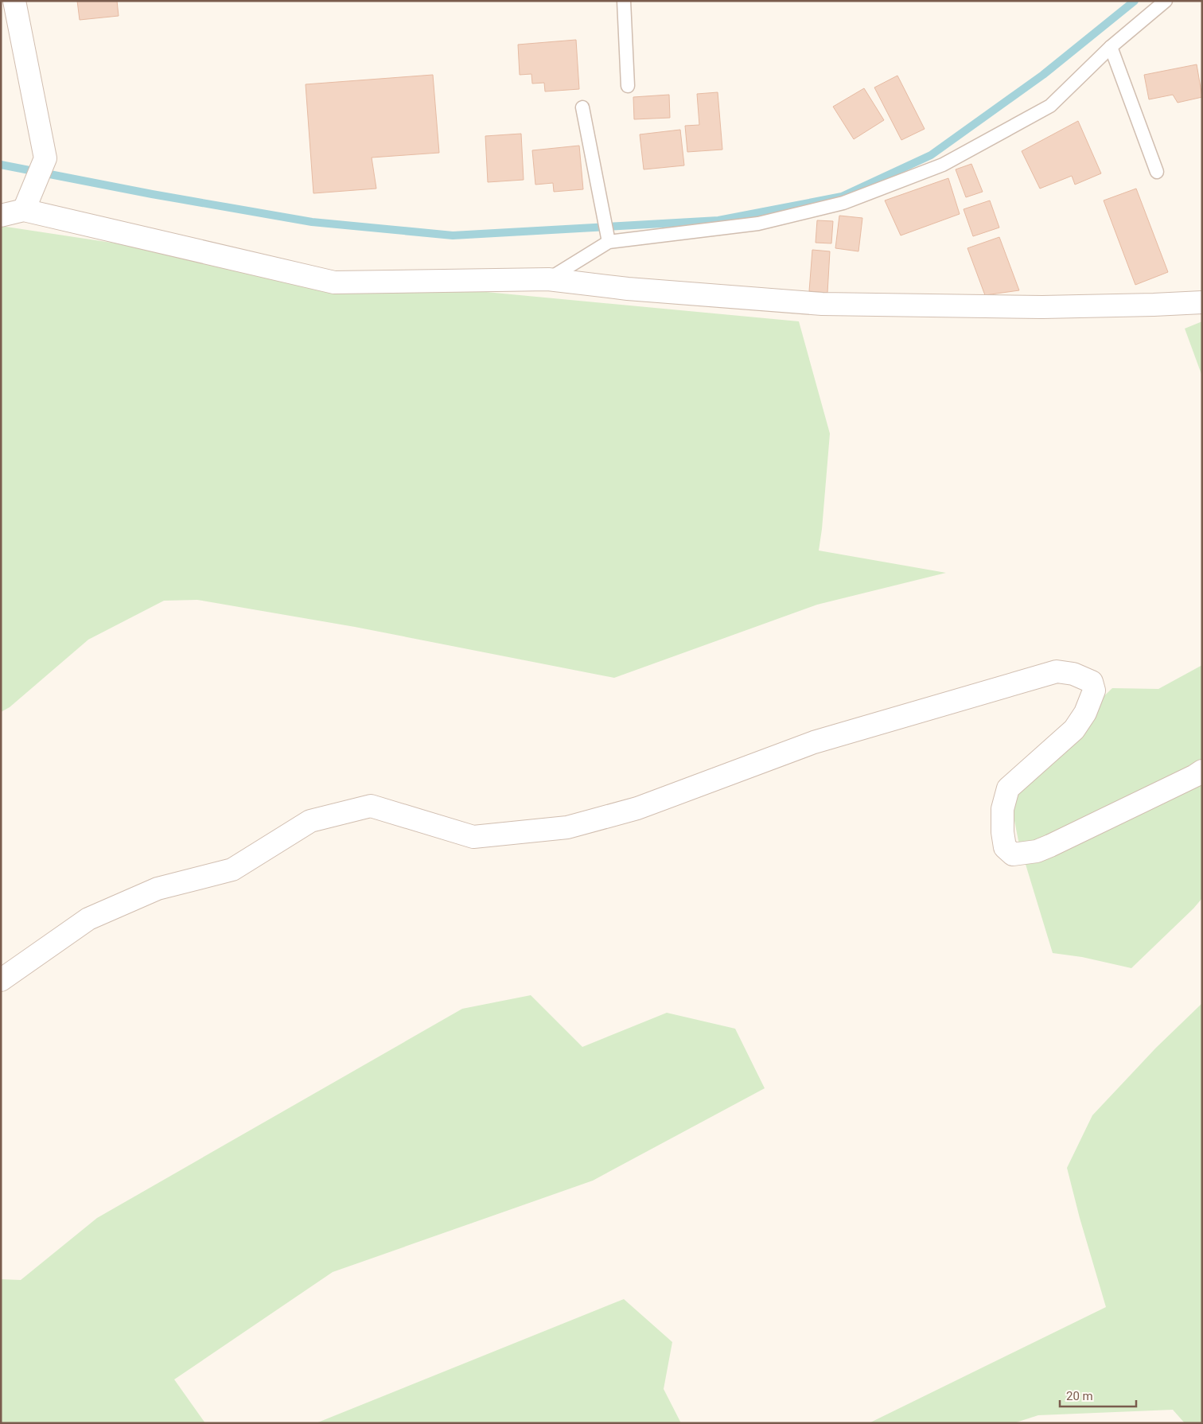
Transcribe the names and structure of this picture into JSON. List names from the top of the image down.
{
  "scale_bar": "20 m"
}
